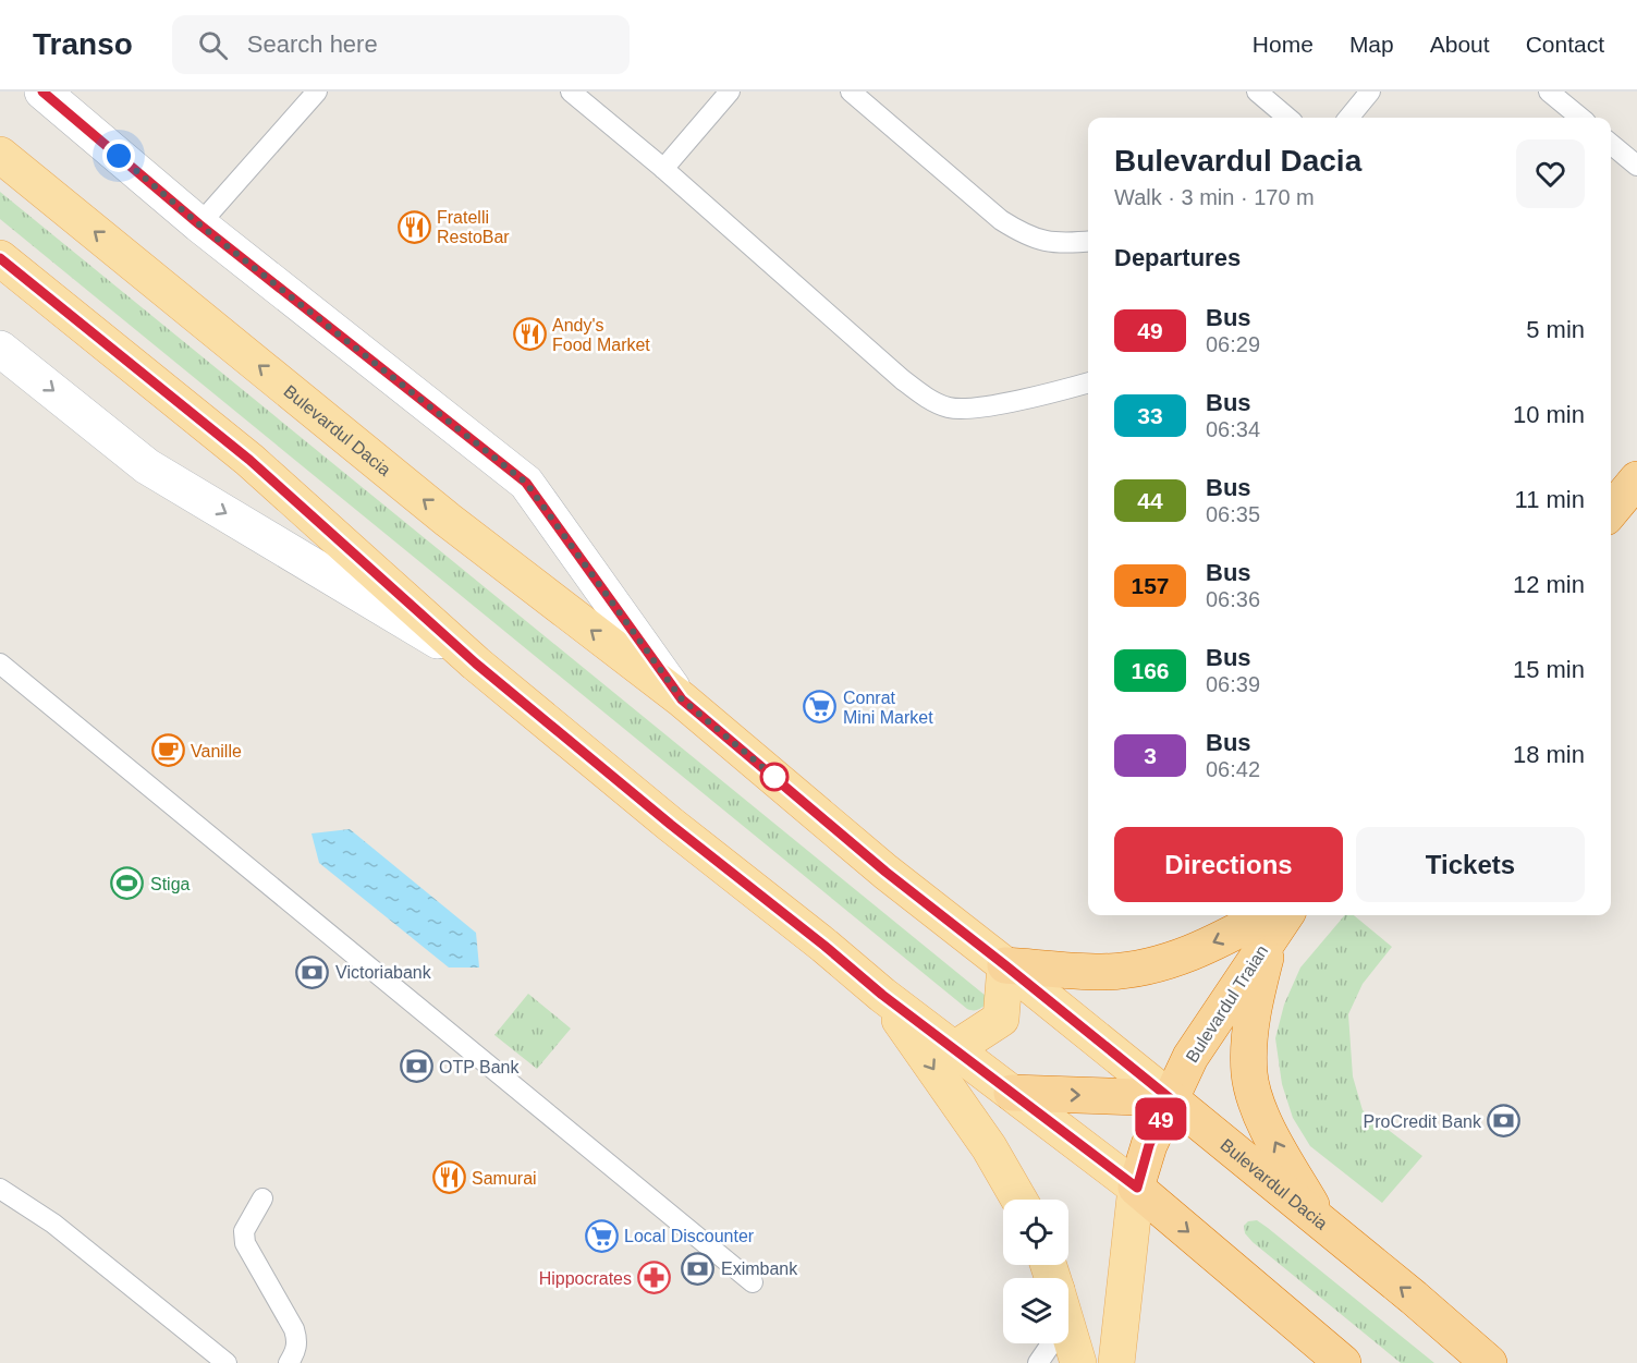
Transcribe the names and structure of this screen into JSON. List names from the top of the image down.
{
  "streets": {
    "highway": ["Bulevardul Dacia", "Bulevardul Traian"]
  },
  "crossings": [
    ["Bulevardul Dacia", "Bulevardul Traian"]
  ],
  "places": {
    "restaurant": ["Fratelli RestoBar", "Andy's Food Market", "Samurai"],
    "supermarket": ["Conrat Mini Market", "Local Discounter"],
    "cafe": ["Vanille"],
    "sports": ["Stiga"],
    "bank": [
      "Victoriabank",
      "OTP Bank",
      "ProCredit Bank",
      "Eximbank"
    ],
    "pharmacy": ["Hippocrates"]
  },
  "lines": ["bus line 49"],
  "page": {
    "header": "Transo",
    "search": "Search here",
    "nav": [
      "Home",
      "Map",
      "About",
      "Contact"
    ],
    "on_map": "49",
    "heading": [
      ["Bulevardul Dacia", "Walk · 3 min · 170 m"],
      "Departures"
    ],
    "list": [
      {
        "mark": "49",
        "name": "Bus",
        "note": "06:29",
        "value": "5 min"
      },
      {
        "mark": "33",
        "name": "Bus",
        "note": "06:34",
        "value": "10 min"
      },
      {
        "mark": "44",
        "name": "Bus",
        "note": "06:35",
        "value": "11 min"
      },
      {
        "mark": "157",
        "name": "Bus",
        "note": "06:36",
        "value": "12 min"
      },
      {
        "mark": "166",
        "name": "Bus",
        "note": "06:39",
        "value": "15 min"
      },
      {
        "mark": "3",
        "name": "Bus",
        "note": "06:42",
        "value": "18 min"
      }
    ],
    "buttons": ["Directions", "Tickets"]
  }
}
